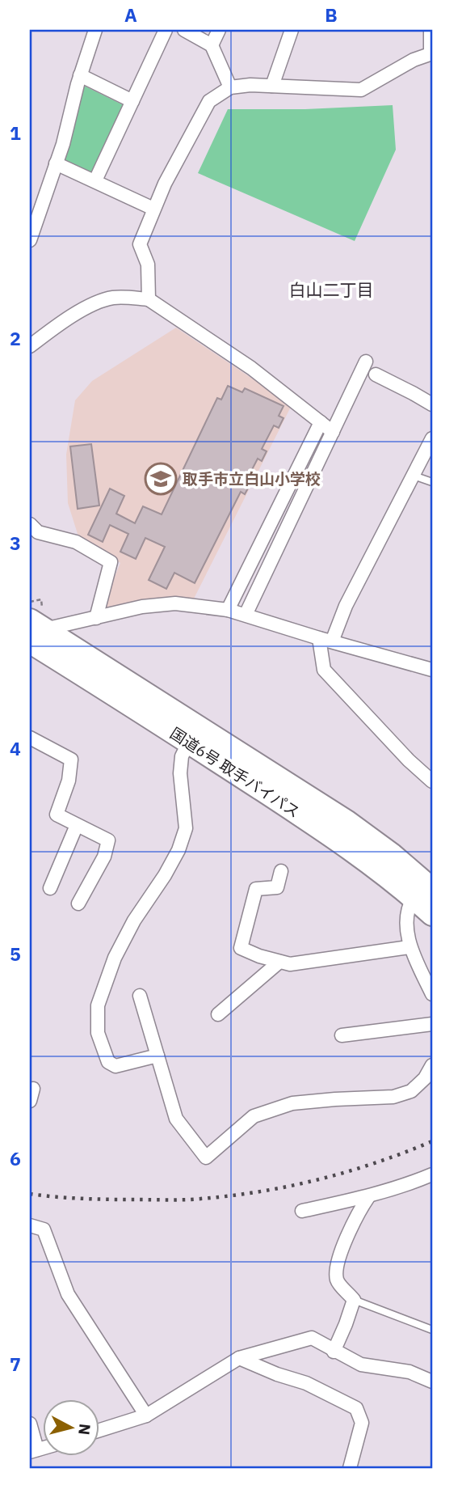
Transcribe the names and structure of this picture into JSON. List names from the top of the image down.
{
  "streets": {
    "highway": ["国道6号 取手バイパス"]
  },
  "districts": ["白山二丁目"],
  "places": {
    "school or university": ["取手市立白山小学校"]
  },
  "north": "right",
  "grid": {
    "columns": ["A", "B"],
    "rows": [
      "1",
      "2",
      "3",
      "4",
      "5",
      "6",
      "7"
    ]
  }
}
